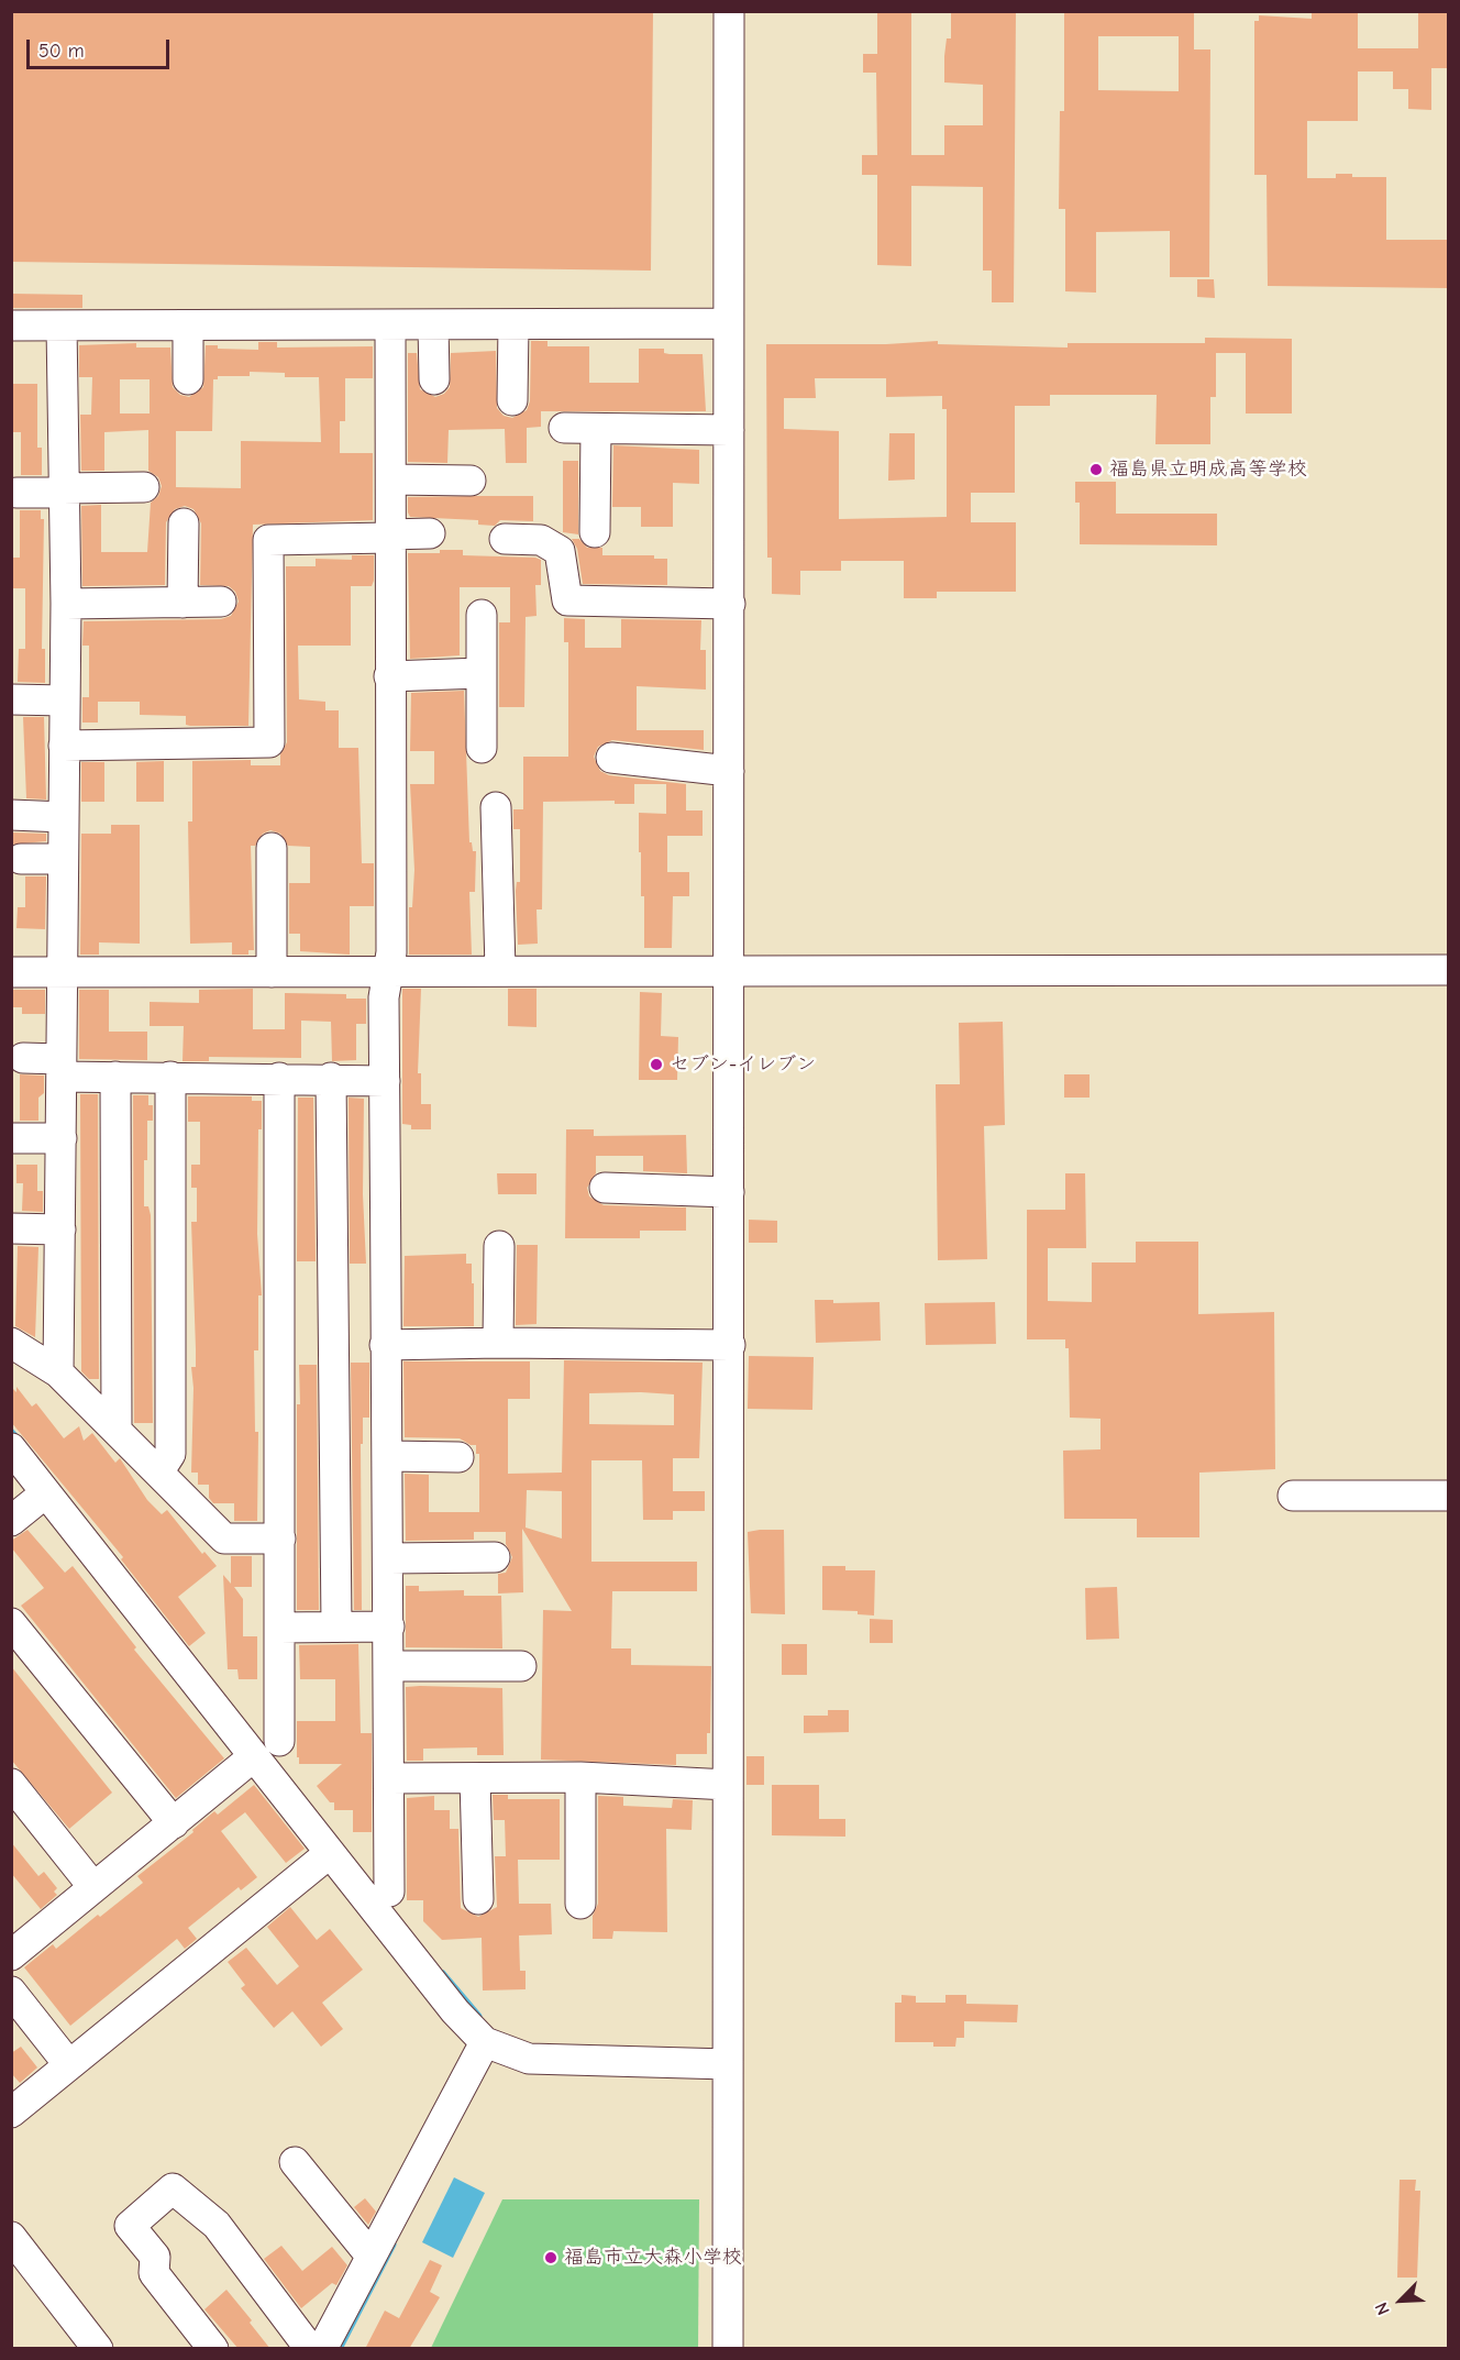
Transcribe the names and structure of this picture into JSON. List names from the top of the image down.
{
  "places": ["福島県立明成高等学校", "セブン-イレブン", "福島市立大森小学校"],
  "scale_bar": "50 m",
  "north": "bottom left"
}
